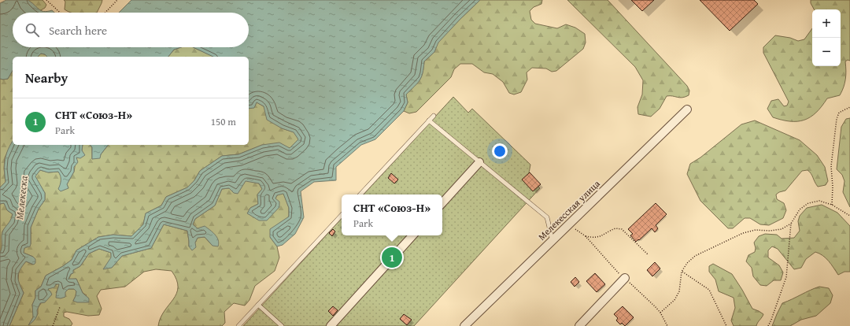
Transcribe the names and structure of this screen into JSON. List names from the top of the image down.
{
  "streets": {
    "street": ["Мелекесская улица"]
  },
  "water": ["Мелекеска"],
  "page": {
    "map_buttons": ["+", "−"],
    "search": "Search here",
    "heading": "Nearby",
    "list": [
      {
        "mark": "1",
        "name": "СНТ «Союз-Н»",
        "note": "Park",
        "value": "150 m"
      }
    ],
    "popup": ["СНТ «Союз-Н»", "Park"],
    "pins": "1"
  }
}
